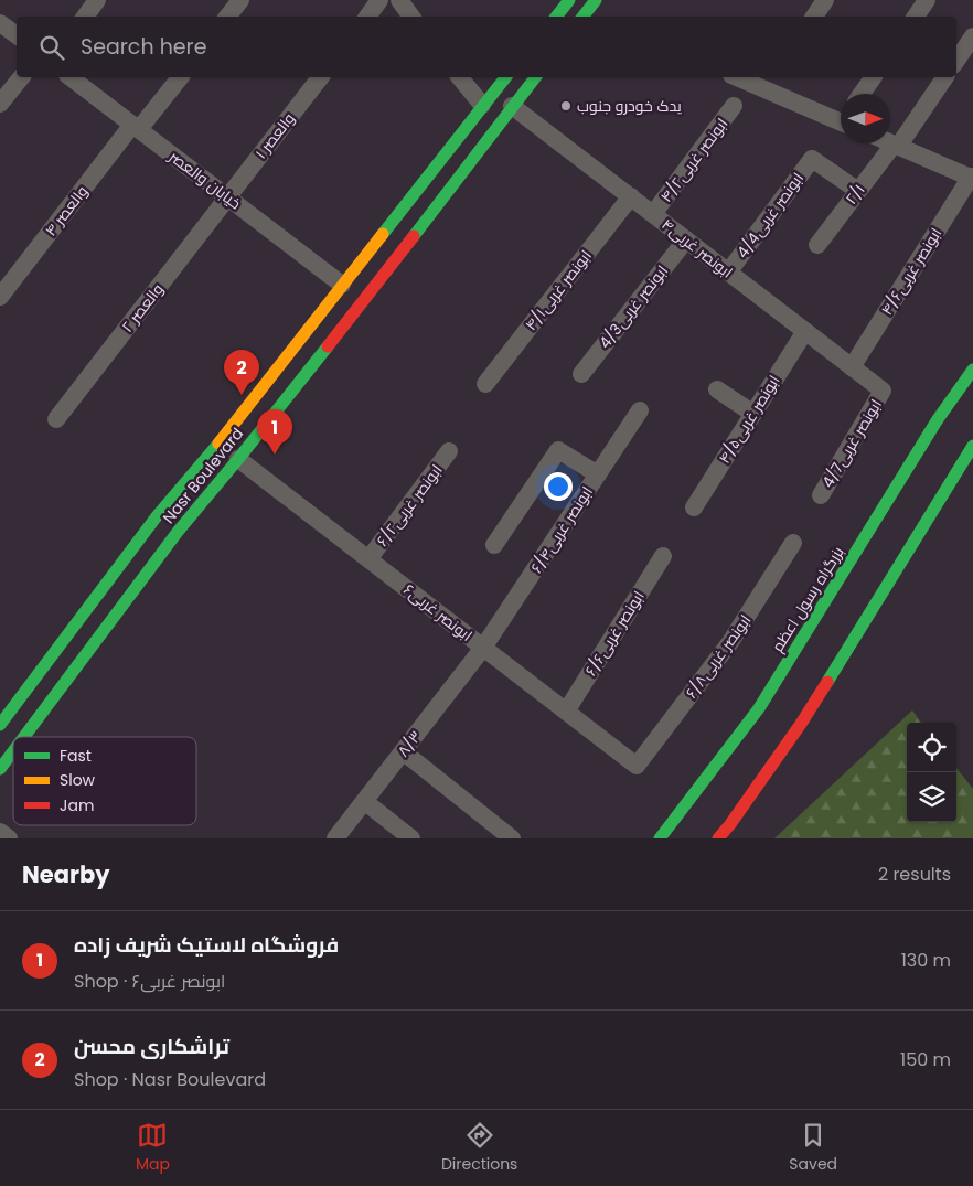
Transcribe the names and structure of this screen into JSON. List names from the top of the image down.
{
  "streets": {
    "main road": ["Nasr Boulevard", "بزرگراه رسول اعظم"],
    "street": [
      "والعصر ۱",
      "۴/۲ابونصر غربی",
      "خیابان والعصر",
      "۲/۱",
      "والعصر ۴",
      "4/4ابونصر غربی",
      "۴ابونصر غربی",
      "۴/۶ابونصر غربی",
      "۴/۱ابونصر غربی",
      "4/3ابونصر غربی",
      "والعصر ۲",
      "۴/۵ابونصر غربی",
      "4/7ابونصر غربی",
      "۶/۲ابونصر غربی",
      "۶/۴ابونصر غربی",
      "۶ابونصر غربی",
      "۶/۶ابونصر غربی",
      "۶/۸ابونصر غربی",
      "۸/۳"
    ]
  },
  "crossings": [
    ["والعصر ۱", "خیابان والعصر"],
    ["والعصر ۱", "والعصر ۲"],
    ["۴/۲ابونصر غربی", "۴ابونصر غربی"],
    ["خیابان والعصر", "والعصر ۴"],
    ["خیابان والعصر", "والعصر ۲"],
    ["خیابان والعصر", "Nasr Boulevard"],
    ["۲/۱", "4/4ابونصر غربی"],
    ["4/4ابونصر غربی", "۴ابونصر غربی"],
    ["۴ابونصر غربی", "۴/۶ابونصر غربی"],
    ["۴ابونصر غربی", "۴/۱ابونصر غربی"],
    ["۴ابونصر غربی", "4/3ابونصر غربی"],
    ["۴ابونصر غربی", "۴/۵ابونصر غربی"],
    ["۴ابونصر غربی", "4/7ابونصر غربی"],
    ["۴ابونصر غربی", "Nasr Boulevard"],
    ["Nasr Boulevard", "۶ابونصر غربی"],
    ["۶/۲ابونصر غربی", "۶ابونصر غربی"],
    ["۶/۴ابونصر غربی", "۶ابونصر غربی"],
    ["۶/۴ابونصر غربی", "۸/۳"],
    ["۶ابونصر غربی", "۶/۶ابونصر غربی"],
    ["۶ابونصر غربی", "۶/۸ابونصر غربی"],
    ["۶ابونصر غربی", "۸/۳"]
  ],
  "places": ["یدک خودرو جنوب"],
  "legend": ["Fast", "Slow", "Jam"],
  "north": "right",
  "page": {
    "search": "Search here",
    "pins": ["2", "1"],
    "heading": ["Nearby", "2 results"],
    "list": [
      {
        "mark": "1",
        "name": "فروشگاه لاستیک شریف زاده",
        "note": "Shop · ۶ابونصر غربی",
        "value": "130 m"
      },
      {
        "mark": "2",
        "name": "تراشکاری محسن",
        "note": "Shop · Nasr Boulevard",
        "value": "150 m"
      }
    ],
    "nav": ["Map", "Directions", "Saved"]
  }
}
